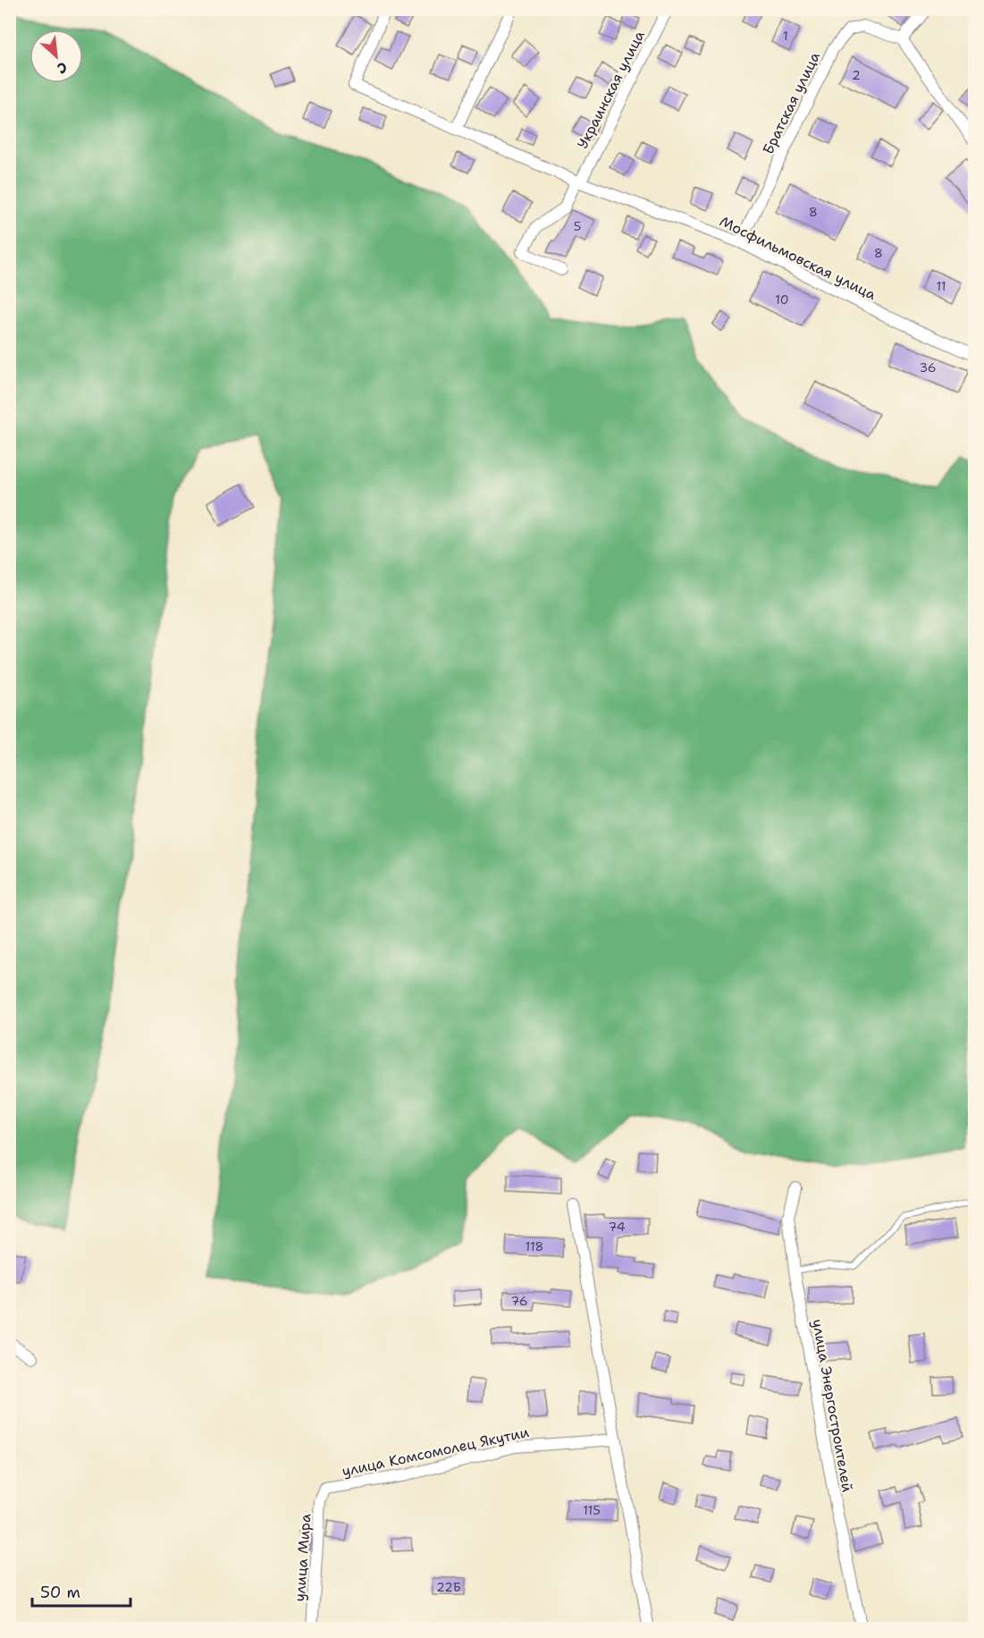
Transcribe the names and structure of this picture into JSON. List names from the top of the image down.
{
  "streets": {
    "street": [
      "Украинская улица",
      "Братская улица",
      "Мосфильмовская улица",
      "улица Энергостроителей",
      "улица Комсомолец Якутии",
      "улица Мира"
    ]
  },
  "crossings": [
    ["Украинская улица", "Мосфильмовская улица"],
    ["Братская улица", "Мосфильмовская улица"],
    ["улица Комсомолец Якутии", "улица Мира"]
  ],
  "house_numbers": [
    "1",
    "2",
    "8",
    "5",
    "8",
    "11",
    "10",
    "36",
    "74",
    "118",
    "76",
    "115",
    "22Б"
  ],
  "scale_bar": "50 m",
  "north": "bottom right"
}
